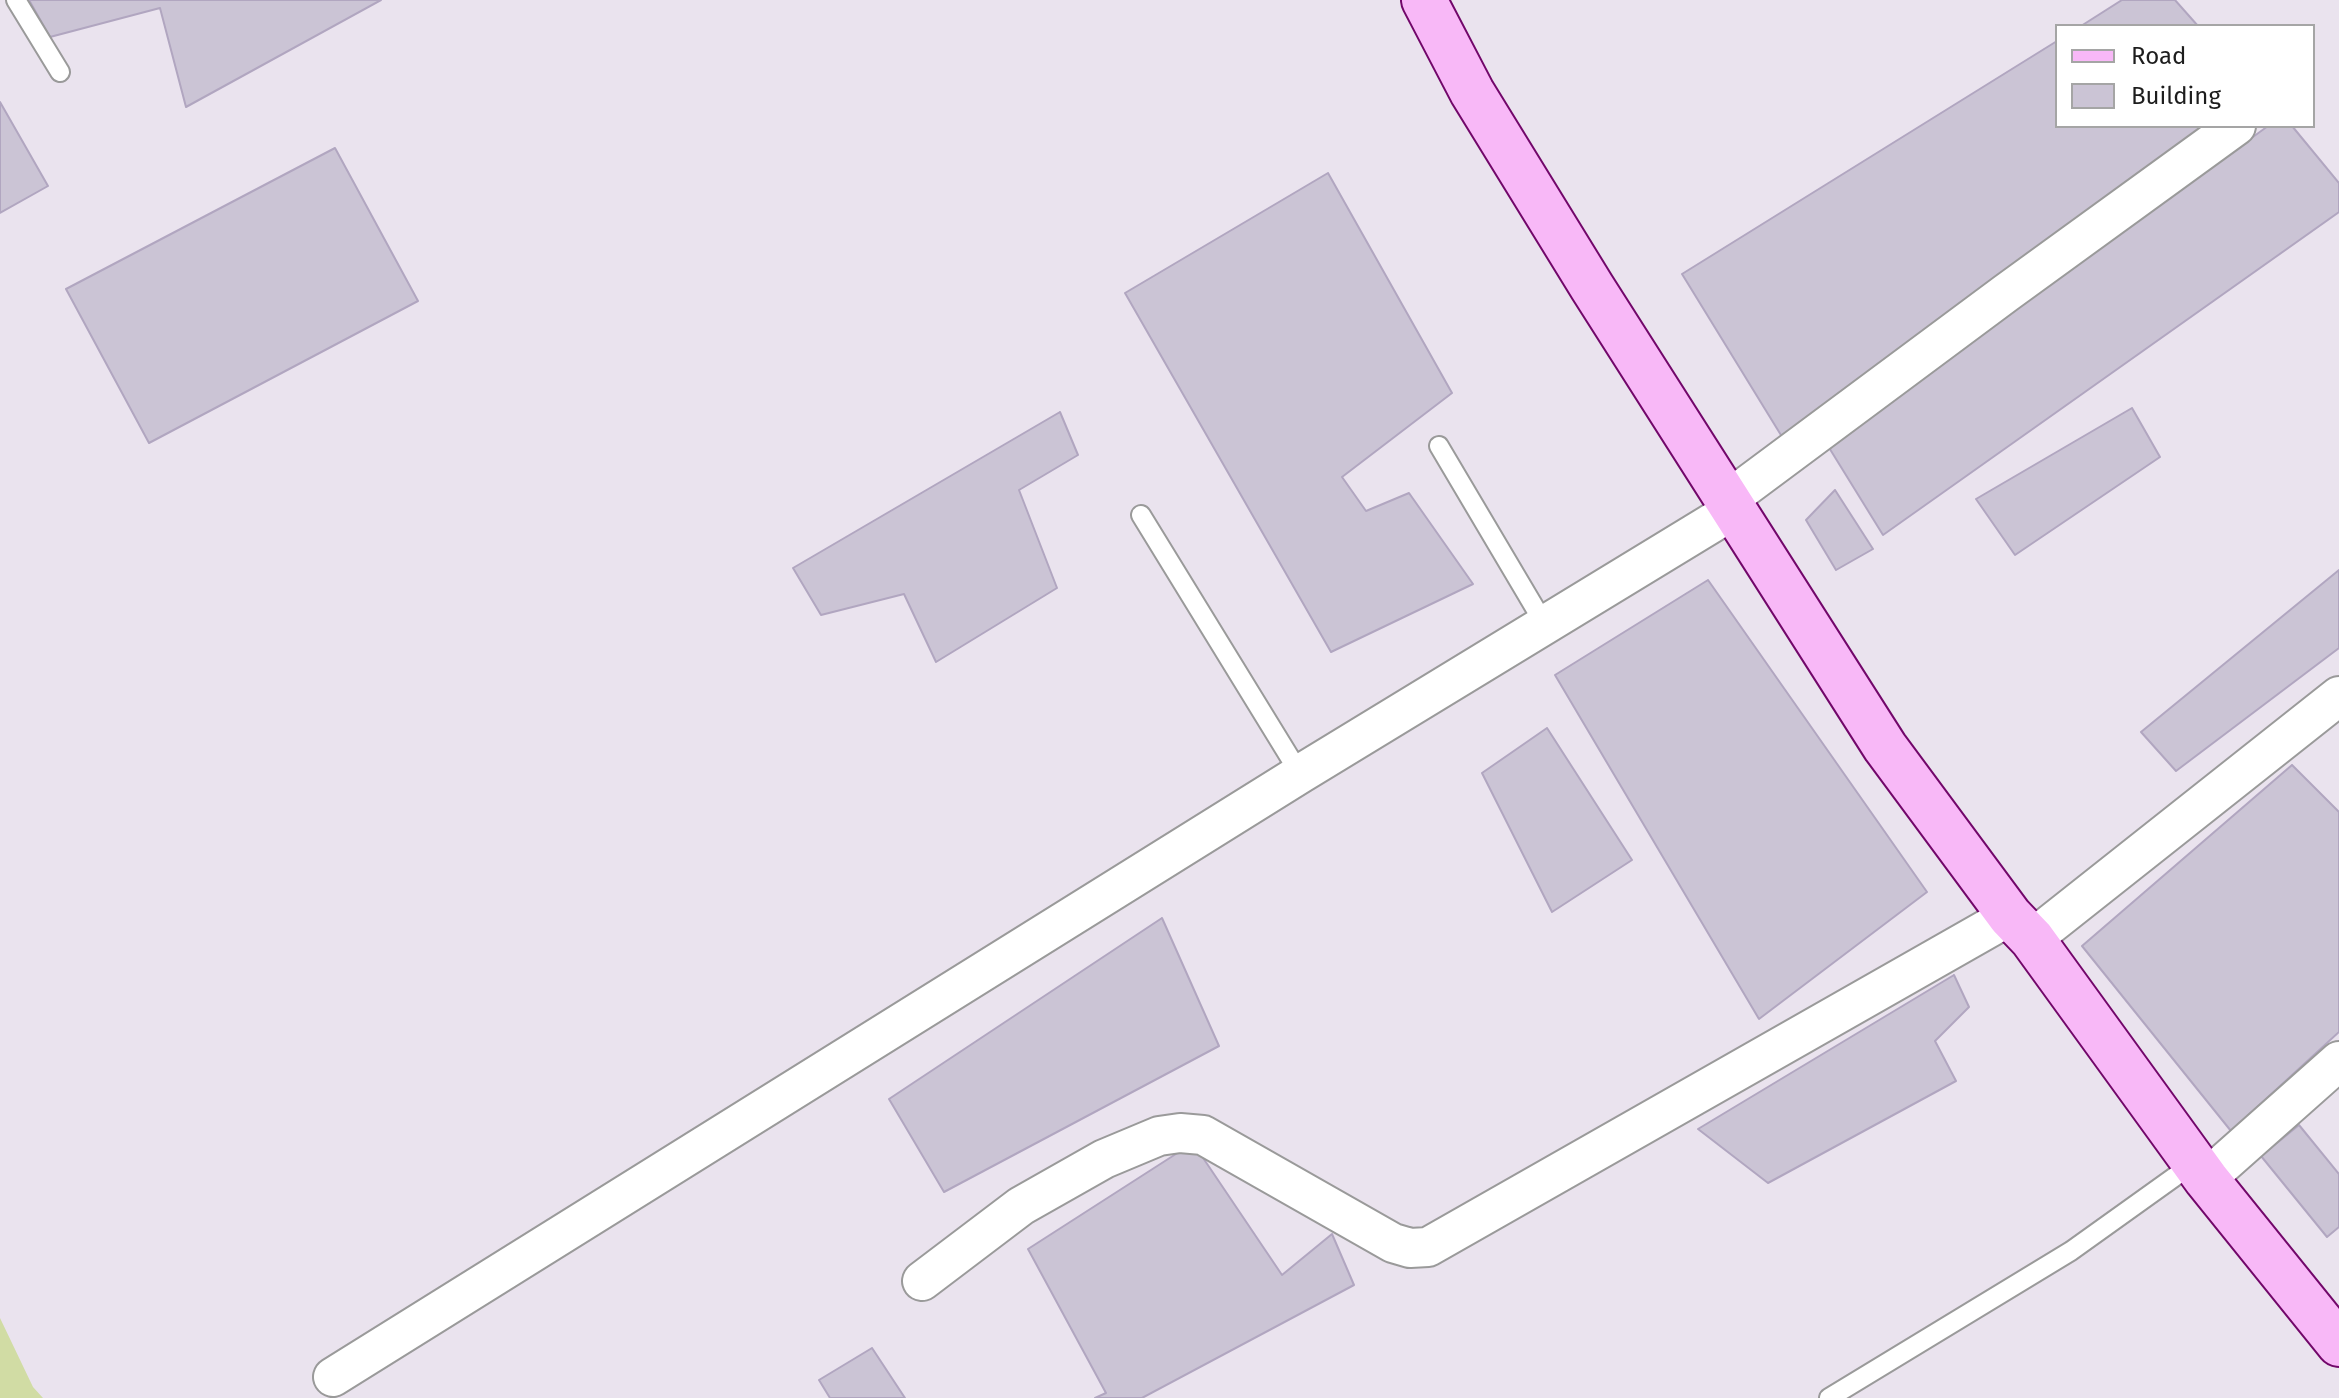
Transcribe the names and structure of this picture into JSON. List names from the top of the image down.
{
  "legend": ["Road", "Building"]
}
